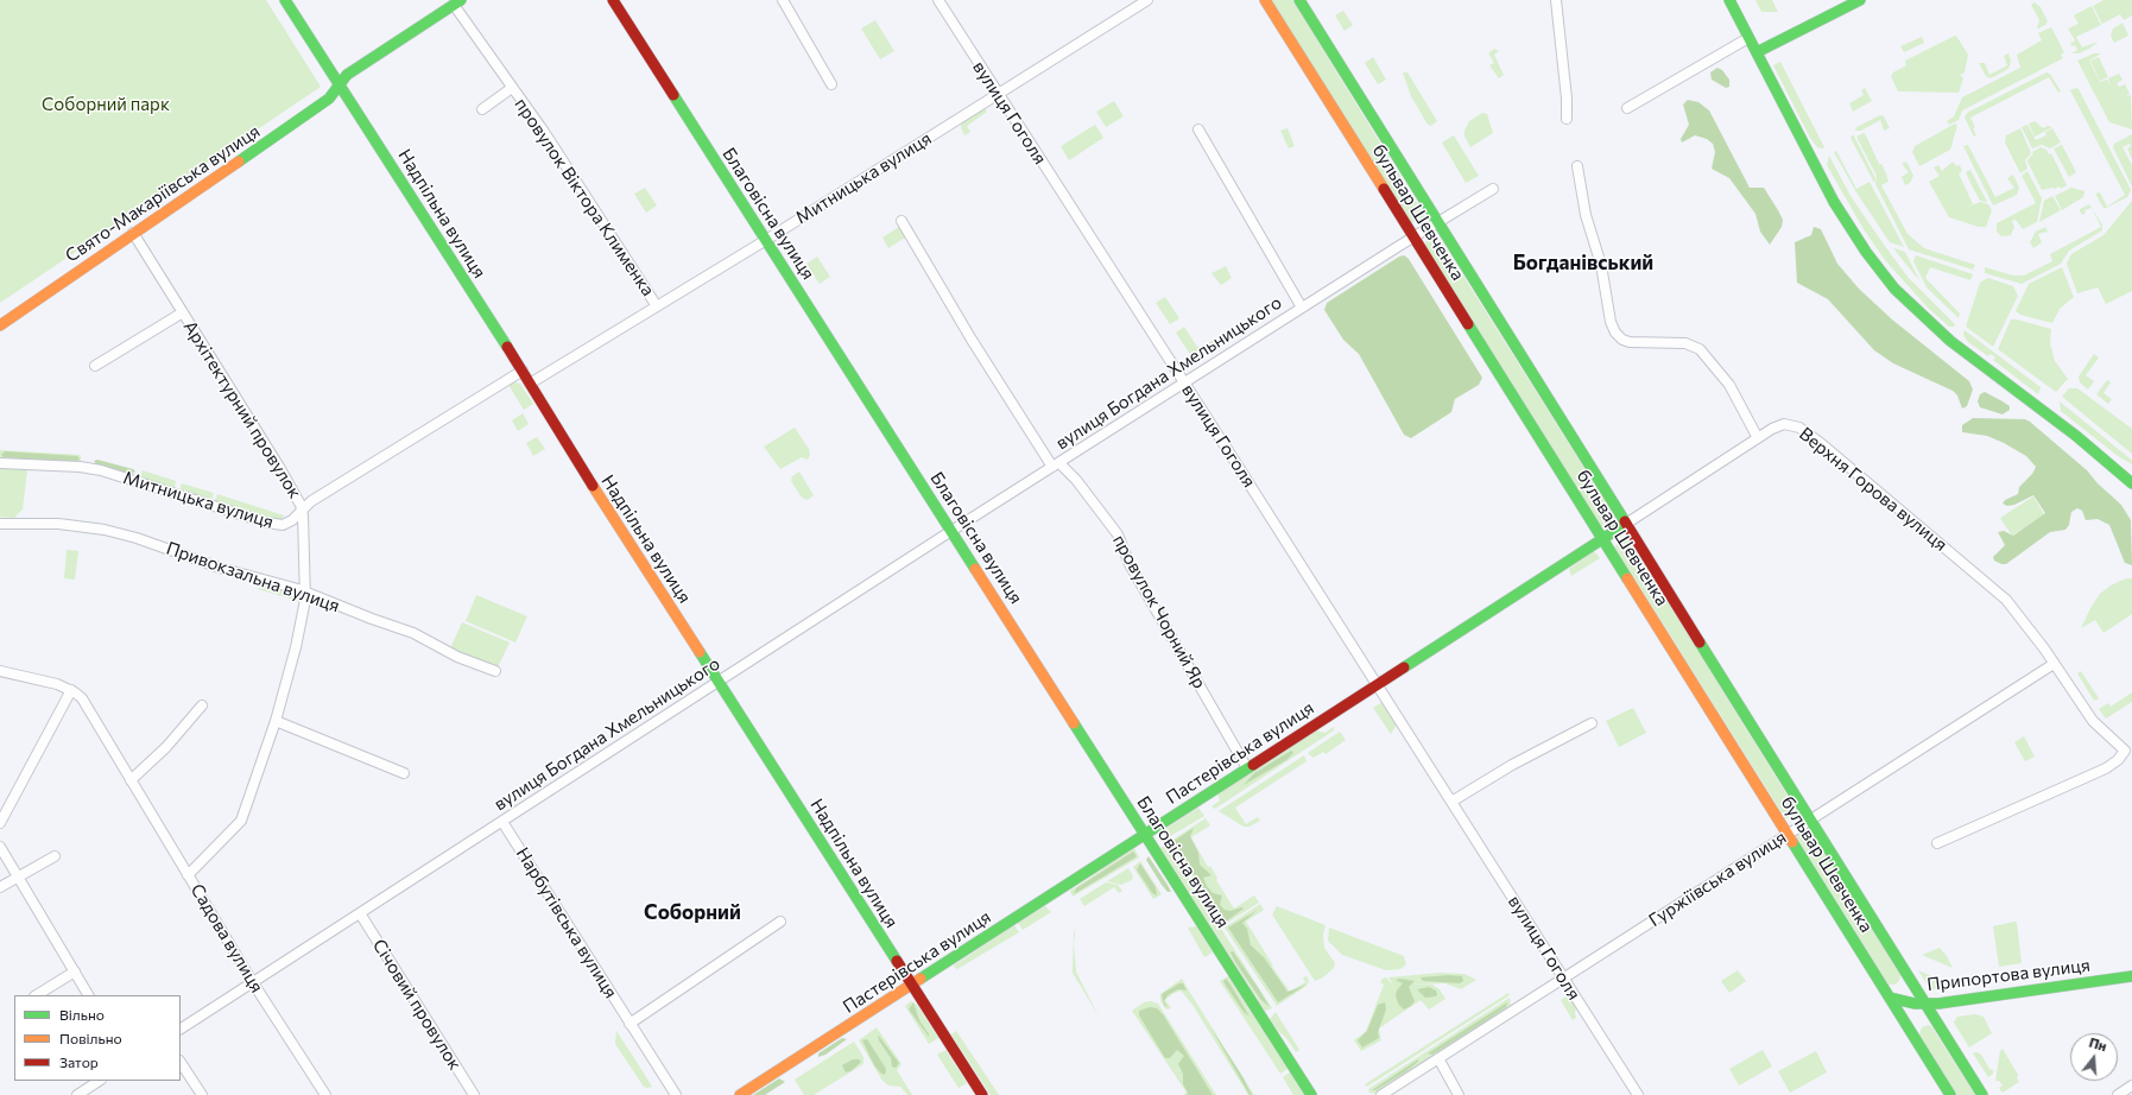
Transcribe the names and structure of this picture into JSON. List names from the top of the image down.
{
  "streets": {
    "main road": [
      "Свято-Макаріївська вулиця",
      "бульвар Шевченка",
      "Надпільна вулиця",
      "Благовісна вулиця",
      "Пастерівська вулиця",
      "Припортова вулиця"
    ],
    "street": [
      "вулиця Гоголя",
      "Митницька вулиця",
      "провулок Віктора Клименка",
      "вулиця Богдана Хмельницького",
      "Архітектурний провулок",
      "Верхня Горова вулиця",
      "Привокзальна вулиця",
      "провулок Чорний Яр",
      "Гуржіївська вулиця",
      "Нарбутівська вулиця",
      "Садова вулиця",
      "Січовий провулок"
    ]
  },
  "crossings": [
    ["вулиця Гоголя", "Митницька вулиця"],
    ["вулиця Гоголя", "вулиця Богдана Хмельницького"],
    ["вулиця Гоголя", "Пастерівська вулиця"],
    ["вулиця Гоголя", "Гуржіївська вулиця"],
    ["Митницька вулиця", "провулок Віктора Клименка"],
    ["Митницька вулиця", "Надпільна вулиця"],
    ["Митницька вулиця", "Благовісна вулиця"],
    ["Митницька вулиця", "Архітектурний провулок"],
    ["Свято-Макаріївська вулиця", "провулок Віктора Клименка"],
    ["Свято-Макаріївська вулиця", "Надпільна вулиця"],
    ["Свято-Макаріївська вулиця", "Архітектурний провулок"],
    ["бульвар Шевченка", "вулиця Богдана Хмельницького"],
    ["бульвар Шевченка", "Пастерівська вулиця"],
    ["бульвар Шевченка", "Гуржіївська вулиця"],
    ["бульвар Шевченка", "Припортова вулиця"],
    ["Надпільна вулиця", "вулиця Богдана Хмельницького"],
    ["Надпільна вулиця", "Пастерівська вулиця"],
    ["Благовісна вулиця", "вулиця Богдана Хмельницького"],
    ["Благовісна вулиця", "Пастерівська вулиця"],
    ["вулиця Богдана Хмельницького", "провулок Чорний Яр"],
    ["вулиця Богдана Хмельницького", "Нарбутівська вулиця"],
    ["вулиця Богдана Хмельницького", "Садова вулиця"],
    ["вулиця Богдана Хмельницького", "Січовий провулок"],
    ["Архітектурний провулок", "Привокзальна вулиця"],
    ["Архітектурний провулок", "Садова вулиця"],
    ["Верхня Горова вулиця", "Пастерівська вулиця"],
    ["Верхня Горова вулиця", "Гуржіївська вулиця"],
    ["провулок Чорний Яр", "Пастерівська вулиця"]
  ],
  "districts": ["Богданівський", "Соборний"],
  "parks": ["Соборний парк"],
  "legend": ["Вільно", "Повільно", "Затор"],
  "north": "top"
}
